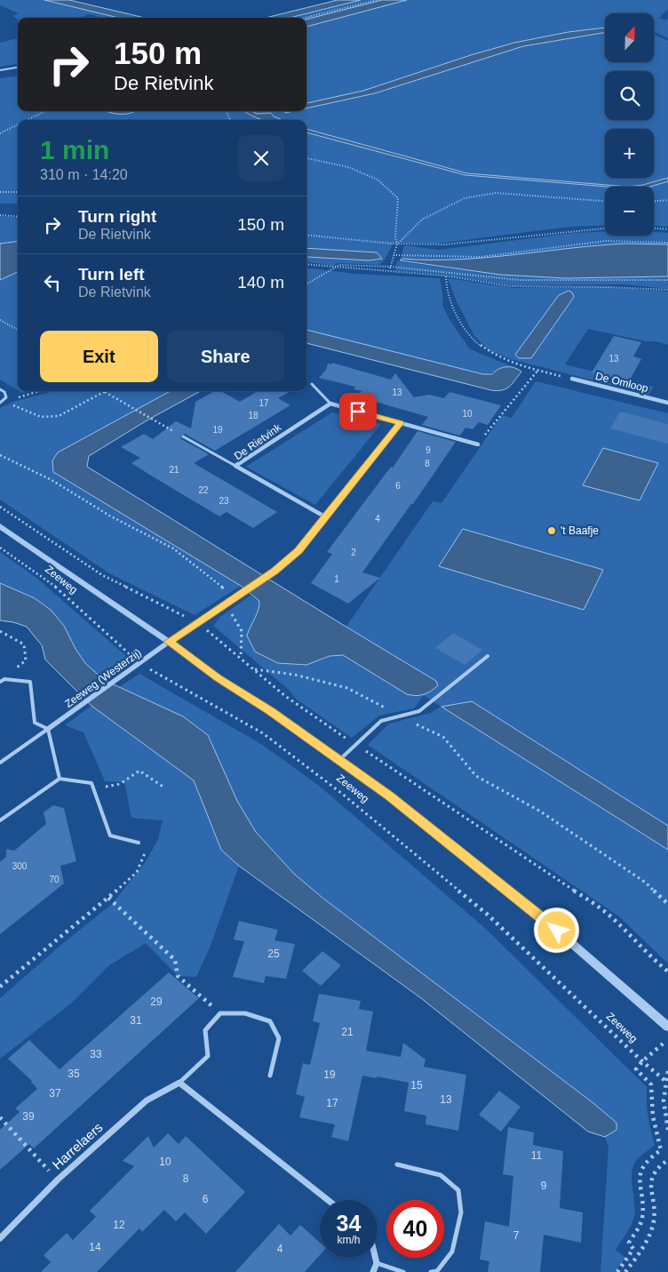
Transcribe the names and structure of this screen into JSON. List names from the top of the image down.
{
  "streets": {
    "street": [
      "De Omloop",
      "De Rietvink",
      "Zeeweg",
      "Zeeweg (Westerzij)",
      "Harrelaers"
    ]
  },
  "crossings": [
    ["Zeeweg", "Zeeweg (Westerzij)"]
  ],
  "places": ["'t Baafje"],
  "house_numbers": [
    "13",
    "13",
    "17",
    "10",
    "18",
    "19",
    "9",
    "8",
    "21",
    "6",
    "22",
    "23",
    "4",
    "2",
    "1",
    "300",
    "70",
    "25",
    "29",
    "31",
    "21",
    "33",
    "35",
    "19",
    "15",
    "37",
    "13",
    "17",
    "39",
    "11",
    "10",
    "8",
    "9",
    "6",
    "12",
    "7",
    "14",
    "4"
  ],
  "north": "top",
  "page": {
    "map_buttons": ["+", "−"],
    "turn": ["150 m", "De Rietvink"],
    "heading": ["1 min", "310 m · 14:20"],
    "list": [
      {
        "name": "Turn right",
        "note": "De Rietvink",
        "value": "150 m"
      },
      {
        "name": "Turn left",
        "note": "De Rietvink",
        "value": "140 m"
      }
    ],
    "buttons": ["Exit", "Share"],
    "speed": "34 km/h",
    "limit": "40"
  }
}
